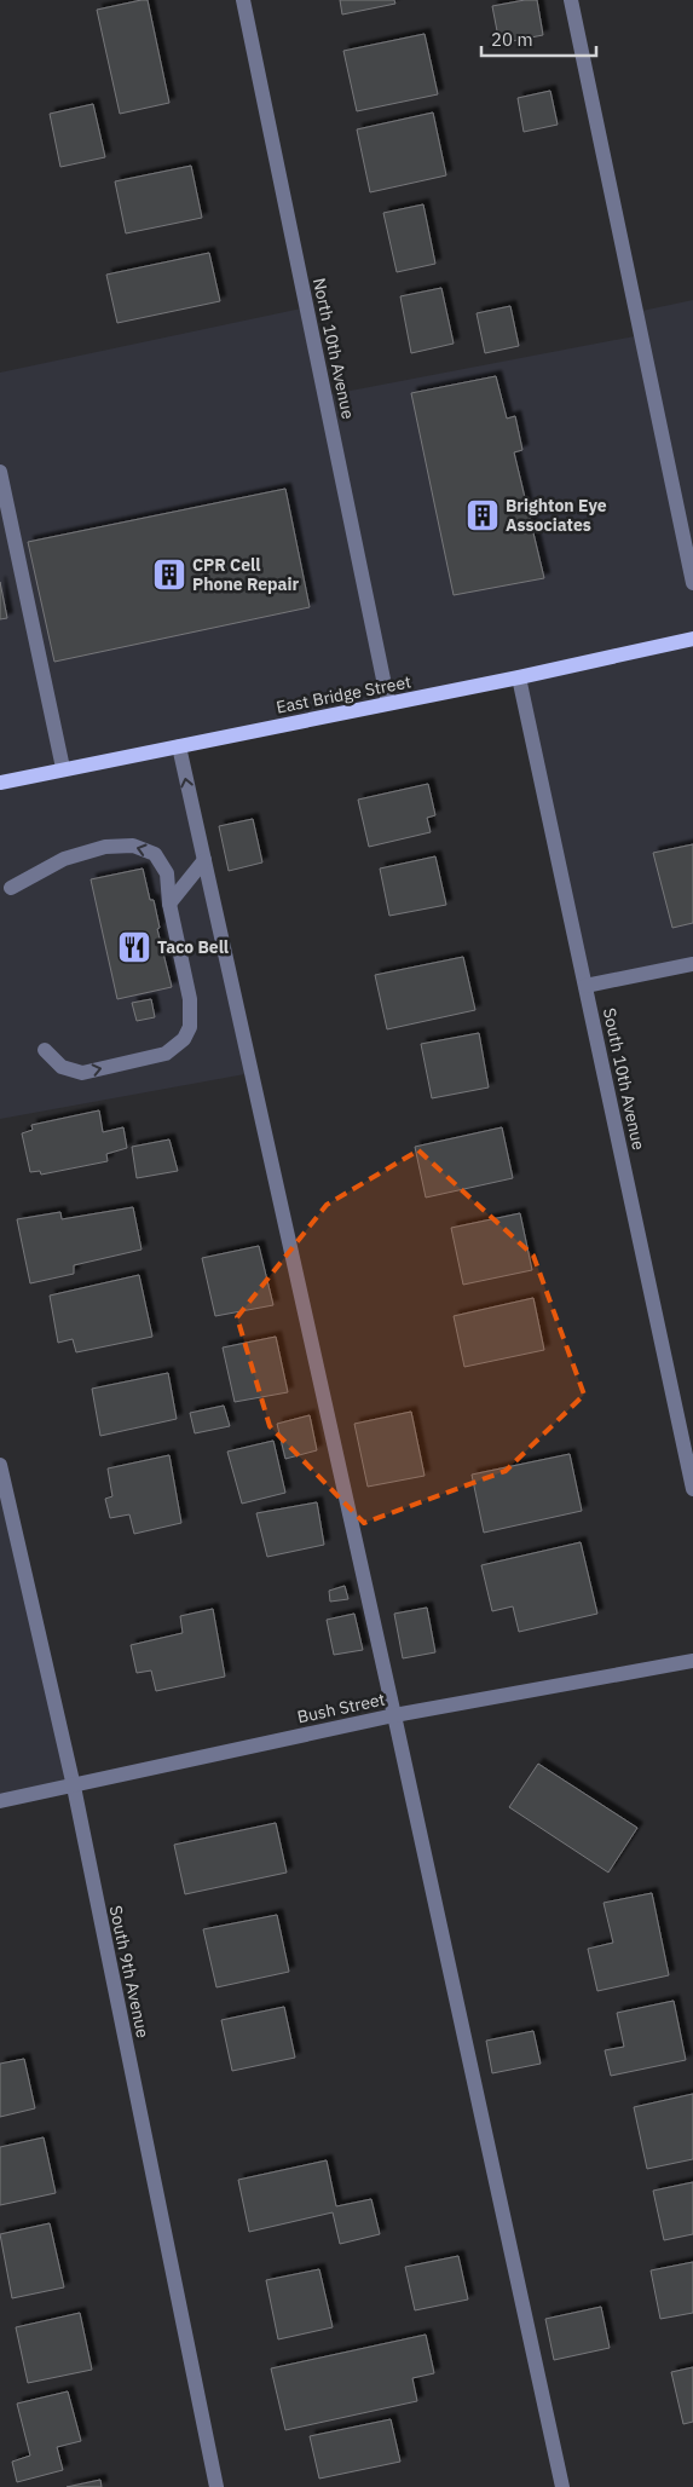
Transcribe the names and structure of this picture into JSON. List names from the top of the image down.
{
  "streets": {
    "main road": ["East Bridge Street"],
    "street": [
      "North 10th Avenue",
      "South 10th Avenue",
      "Bush Street",
      "South 9th Avenue"
    ]
  },
  "crossings": [
    ["North 10th Avenue", "East Bridge Street"],
    ["East Bridge Street", "South 10th Avenue"],
    ["Bush Street", "South 9th Avenue"]
  ],
  "places": {
    "building": ["Brighton Eye Associates", "CPR Cell Phone Repair"],
    "restaurant": ["Taco Bell"]
  },
  "scale_bar": "20 m"
}
